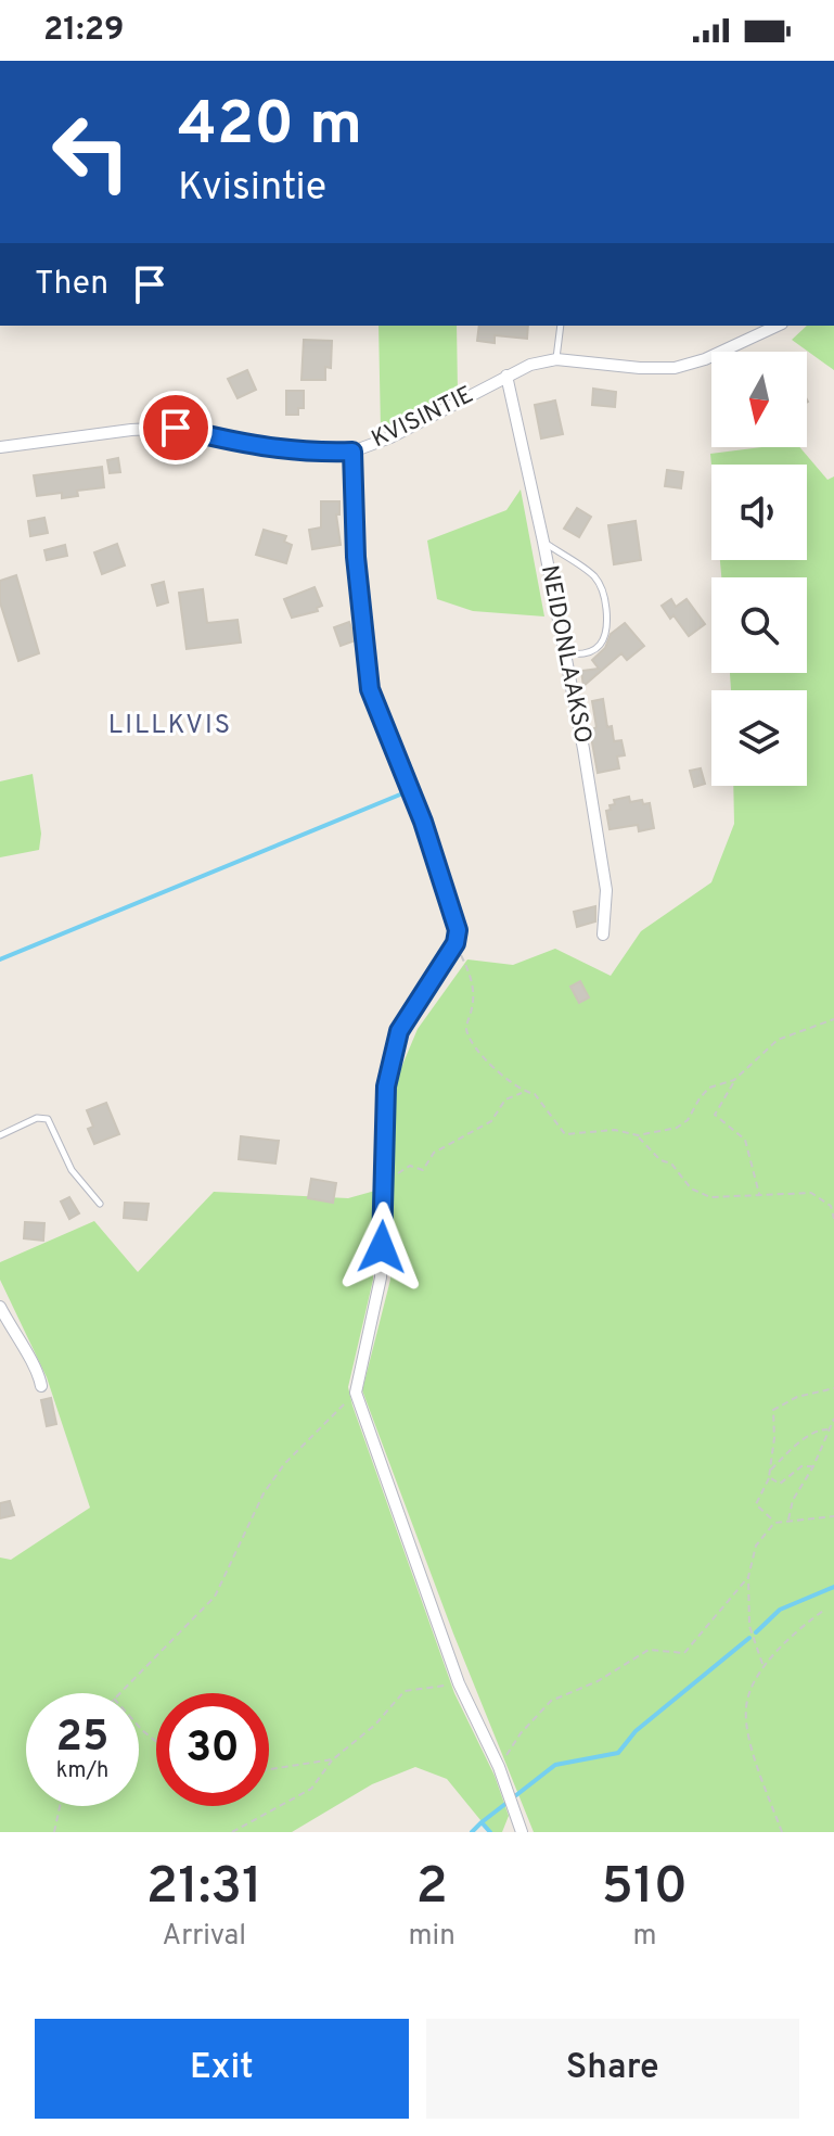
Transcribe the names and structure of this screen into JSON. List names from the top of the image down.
{
  "streets": {
    "street": ["KVISINTIE", "NEIDONLAAKSO"]
  },
  "crossings": [
    ["KVISINTIE", "NEIDONLAAKSO"]
  ],
  "districts": ["LILLKVIS"],
  "north": "bottom",
  "page": {
    "status": "21:29",
    "turn": ["420 m", "Kvisintie"],
    "then": "Then",
    "speed": "25 km/h",
    "limit": "30",
    "eta": [
      "21:31",
      "Arrival",
      "2",
      "min",
      "510",
      "m"
    ],
    "buttons": ["Exit", "Share"]
  }
}
